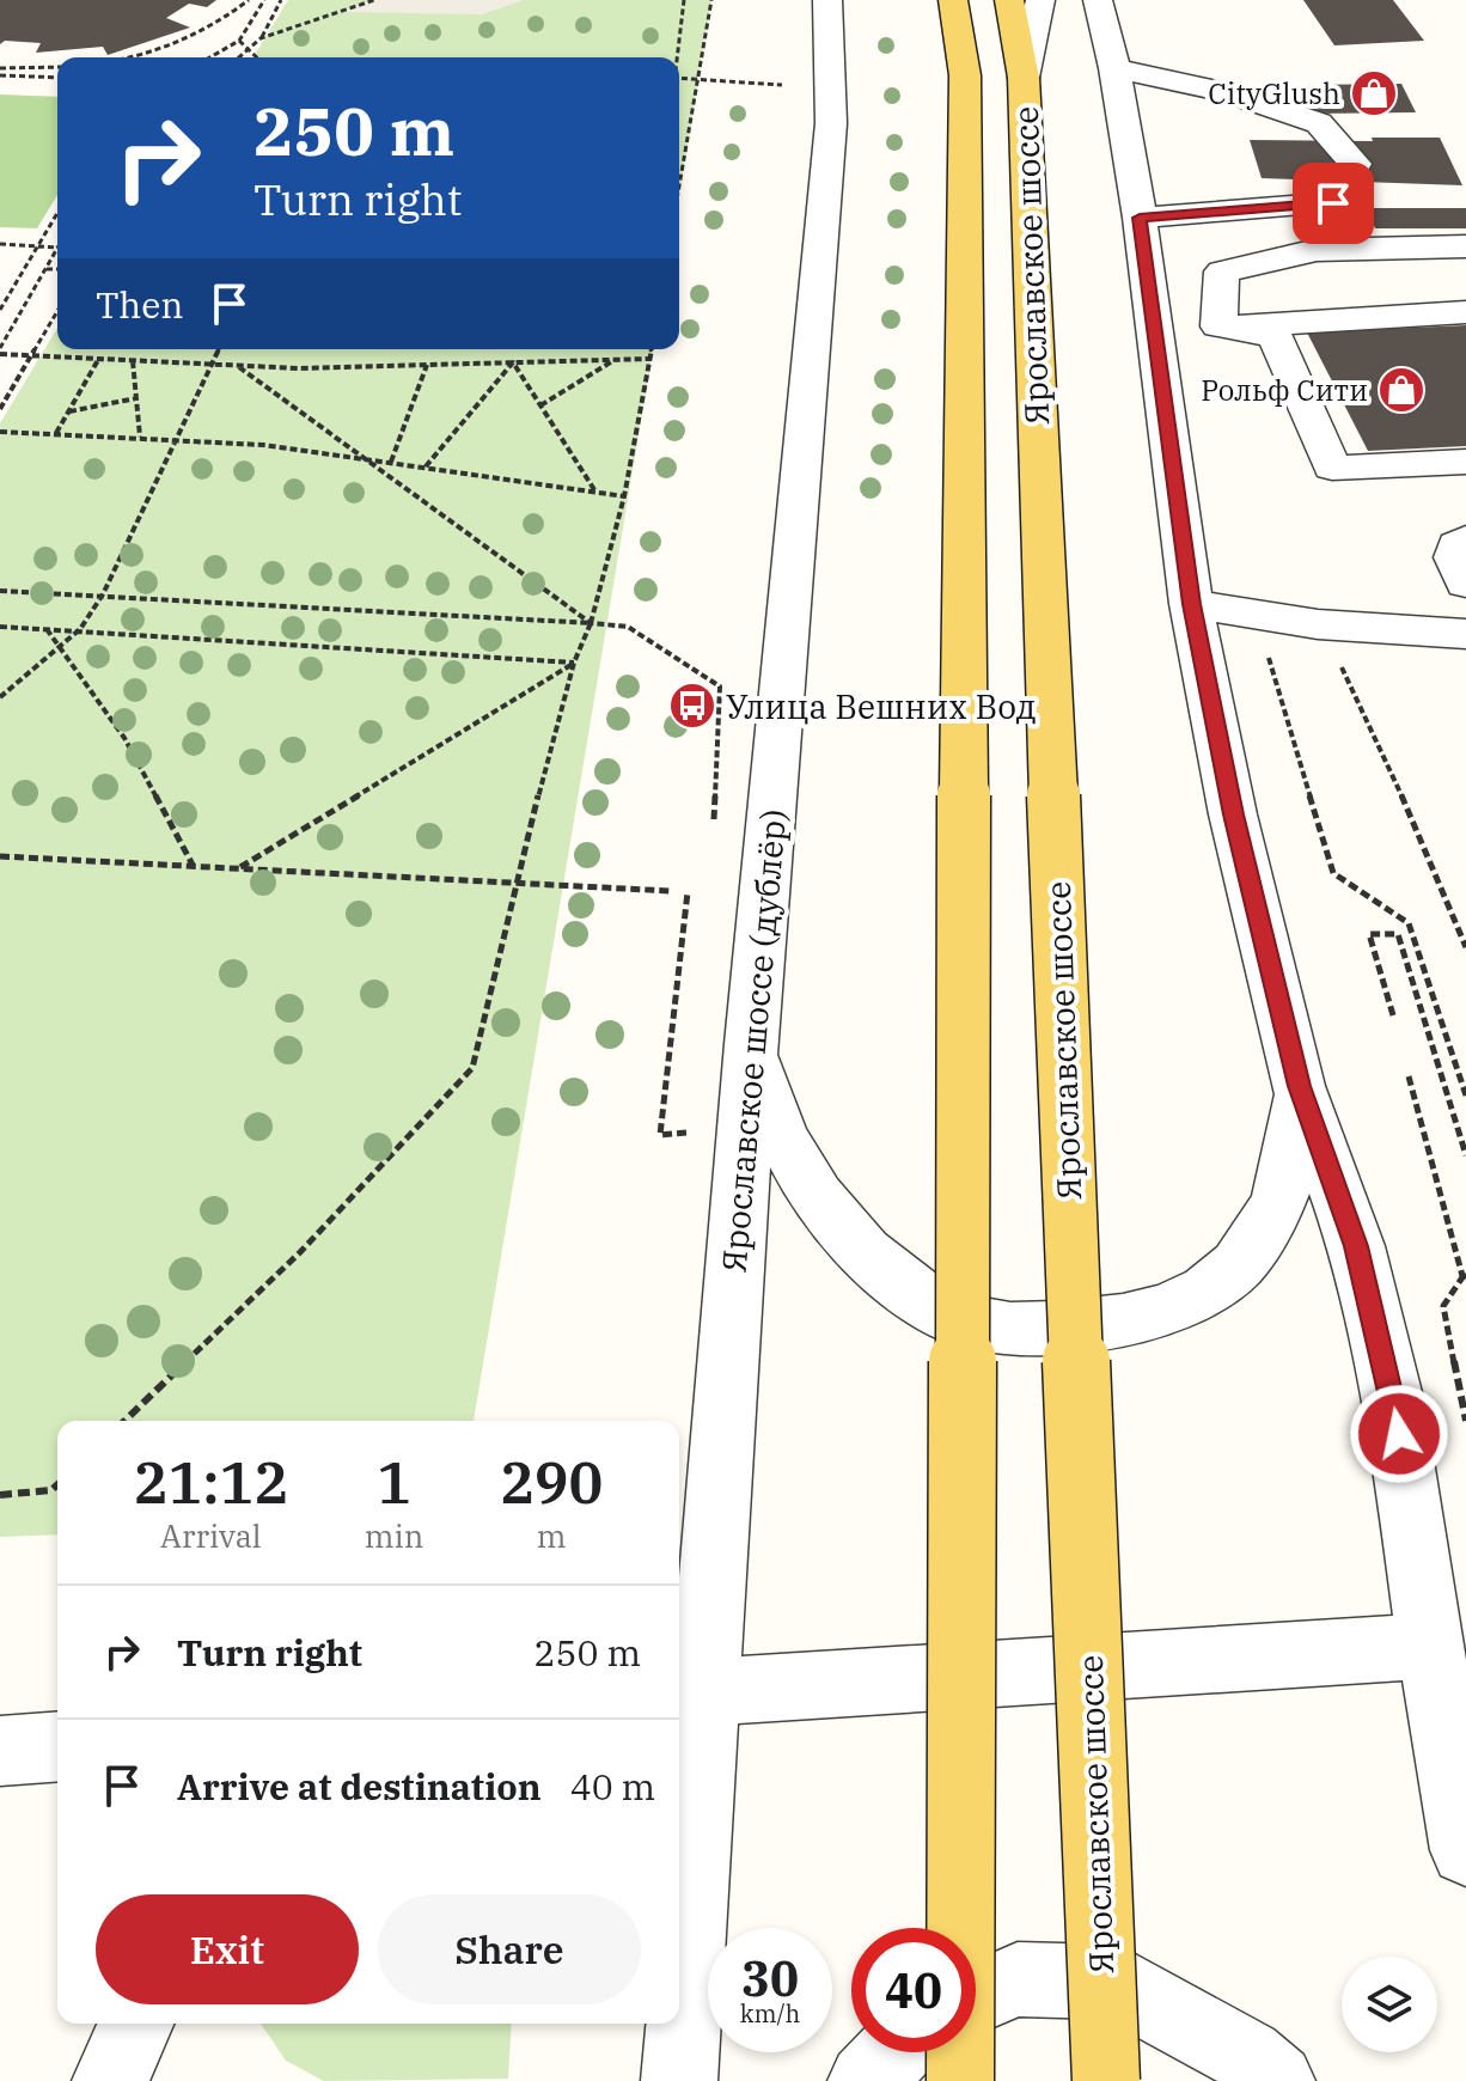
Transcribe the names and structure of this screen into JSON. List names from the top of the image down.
{
  "streets": {
    "main road": ["Ярославское шоссе"],
    "street": ["Ярославское шоссе (дублёр)"]
  },
  "places": {
    "shop": ["CityGlush", "Рольф Сити"],
    "bus stop": ["Улица Вешних Вод"]
  },
  "page": {
    "turn": ["250 m", "Turn right"],
    "then": "Then",
    "eta": [
      "21:12",
      "Arrival",
      "1",
      "min",
      "290",
      "m"
    ],
    "list": [
      {
        "name": "Turn right",
        "value": "250 m"
      },
      {
        "name": "Arrive at destination",
        "value": "40 m"
      }
    ],
    "buttons": ["Exit", "Share"],
    "speed": "30 km/h",
    "limit": "40"
  }
}
